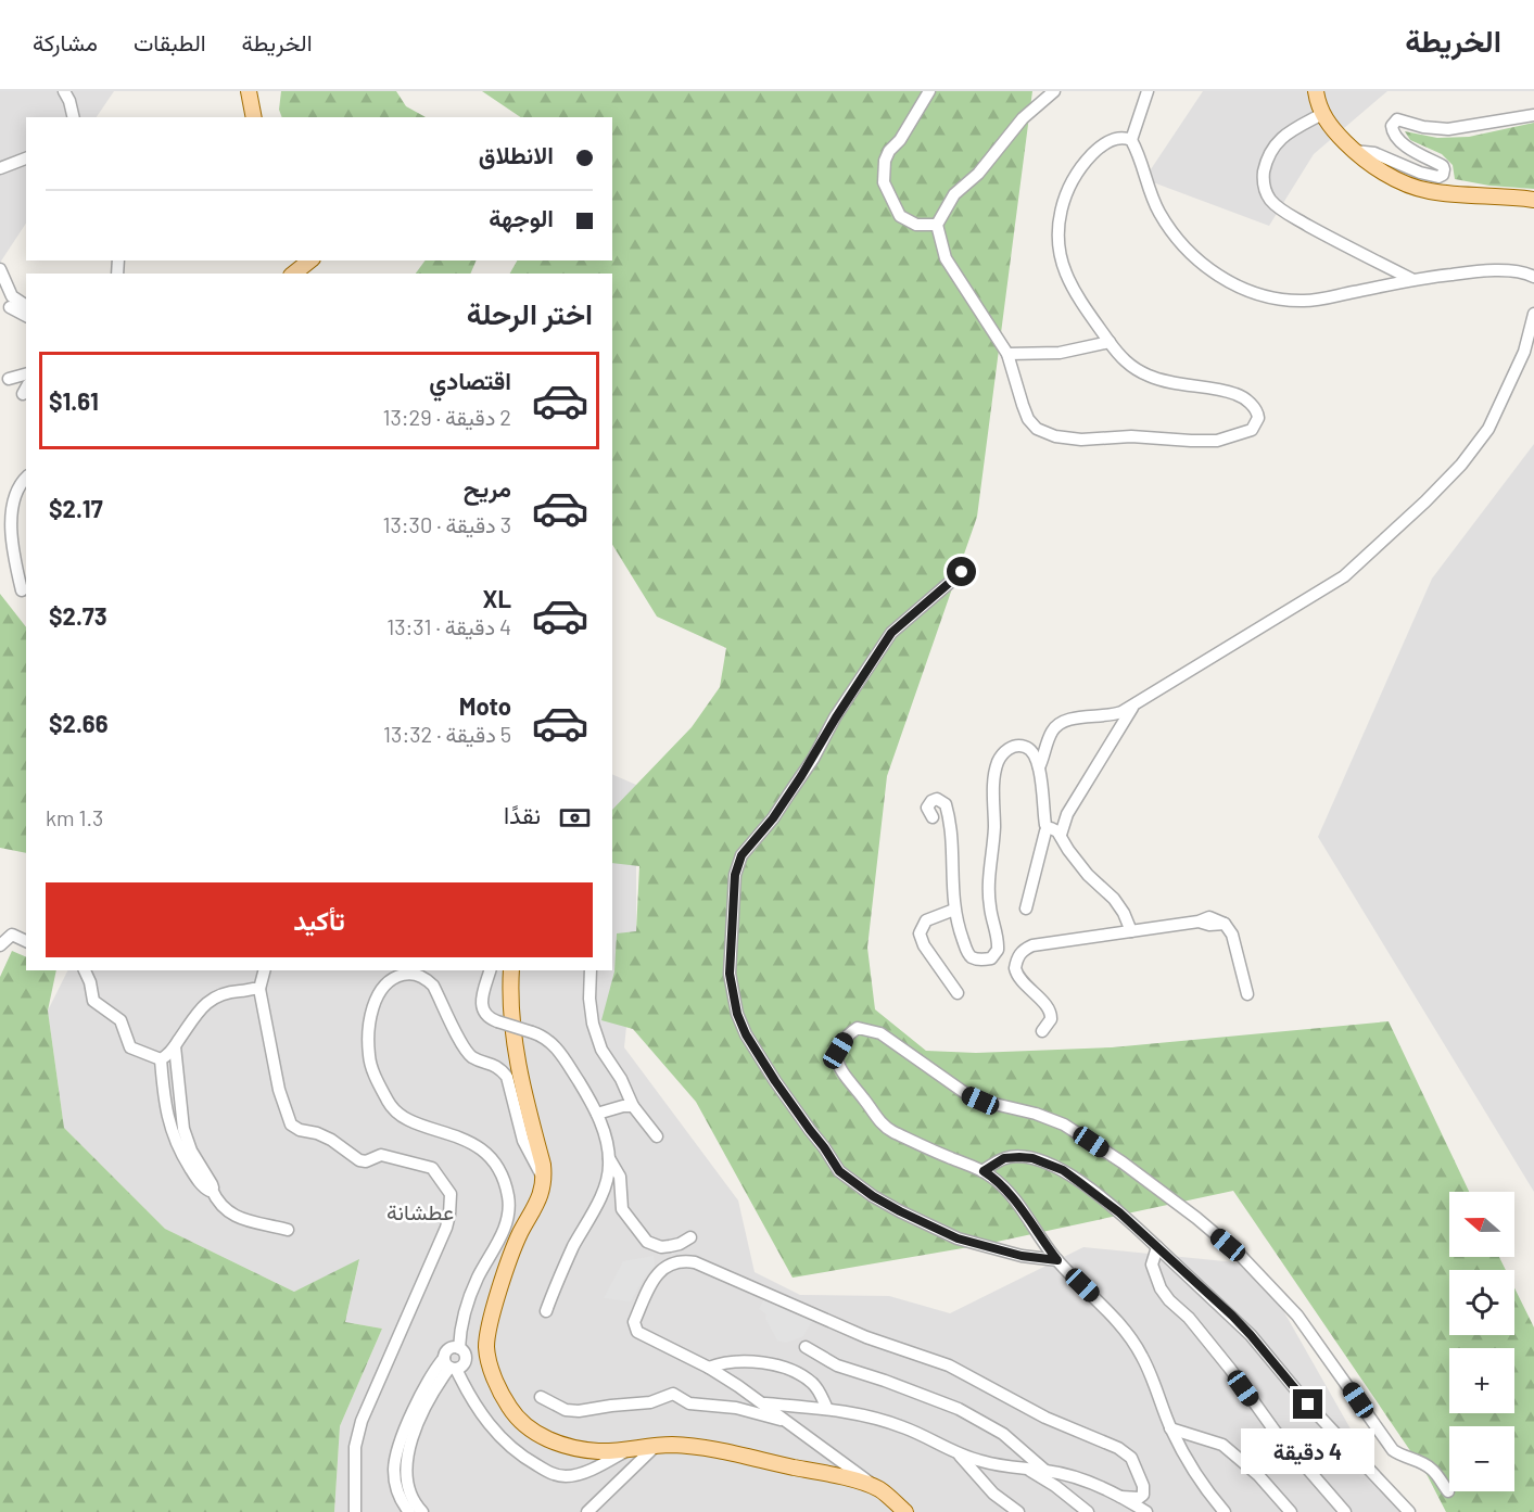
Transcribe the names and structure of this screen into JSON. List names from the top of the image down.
{
  "districts": ["عطشانة"],
  "north": "left",
  "page": {
    "header": "الخريطة",
    "nav": ["الخريطة", "الطبقات", "مشاركة"],
    "banner": ["الانطلاق", "الوجهة"],
    "heading": "اختر الرحلة",
    "list": [
      {
        "name": "اقتصادي",
        "note": "2 دقيقة · 13:29",
        "value": "$1.61"
      },
      {
        "name": "مريح",
        "note": "3 دقيقة · 13:30",
        "value": "$2.17"
      },
      {
        "name": "XL",
        "note": "4 دقيقة · 13:31",
        "value": "$2.73"
      },
      {
        "name": "Moto",
        "note": "5 دقيقة · 13:32",
        "value": "$2.66"
      }
    ],
    "pay": ["نقدًا", "1.3 km"],
    "buttons": "تأكيد",
    "map_buttons": ["+", "−"],
    "bubble": "4 دقيقة"
  }
}
